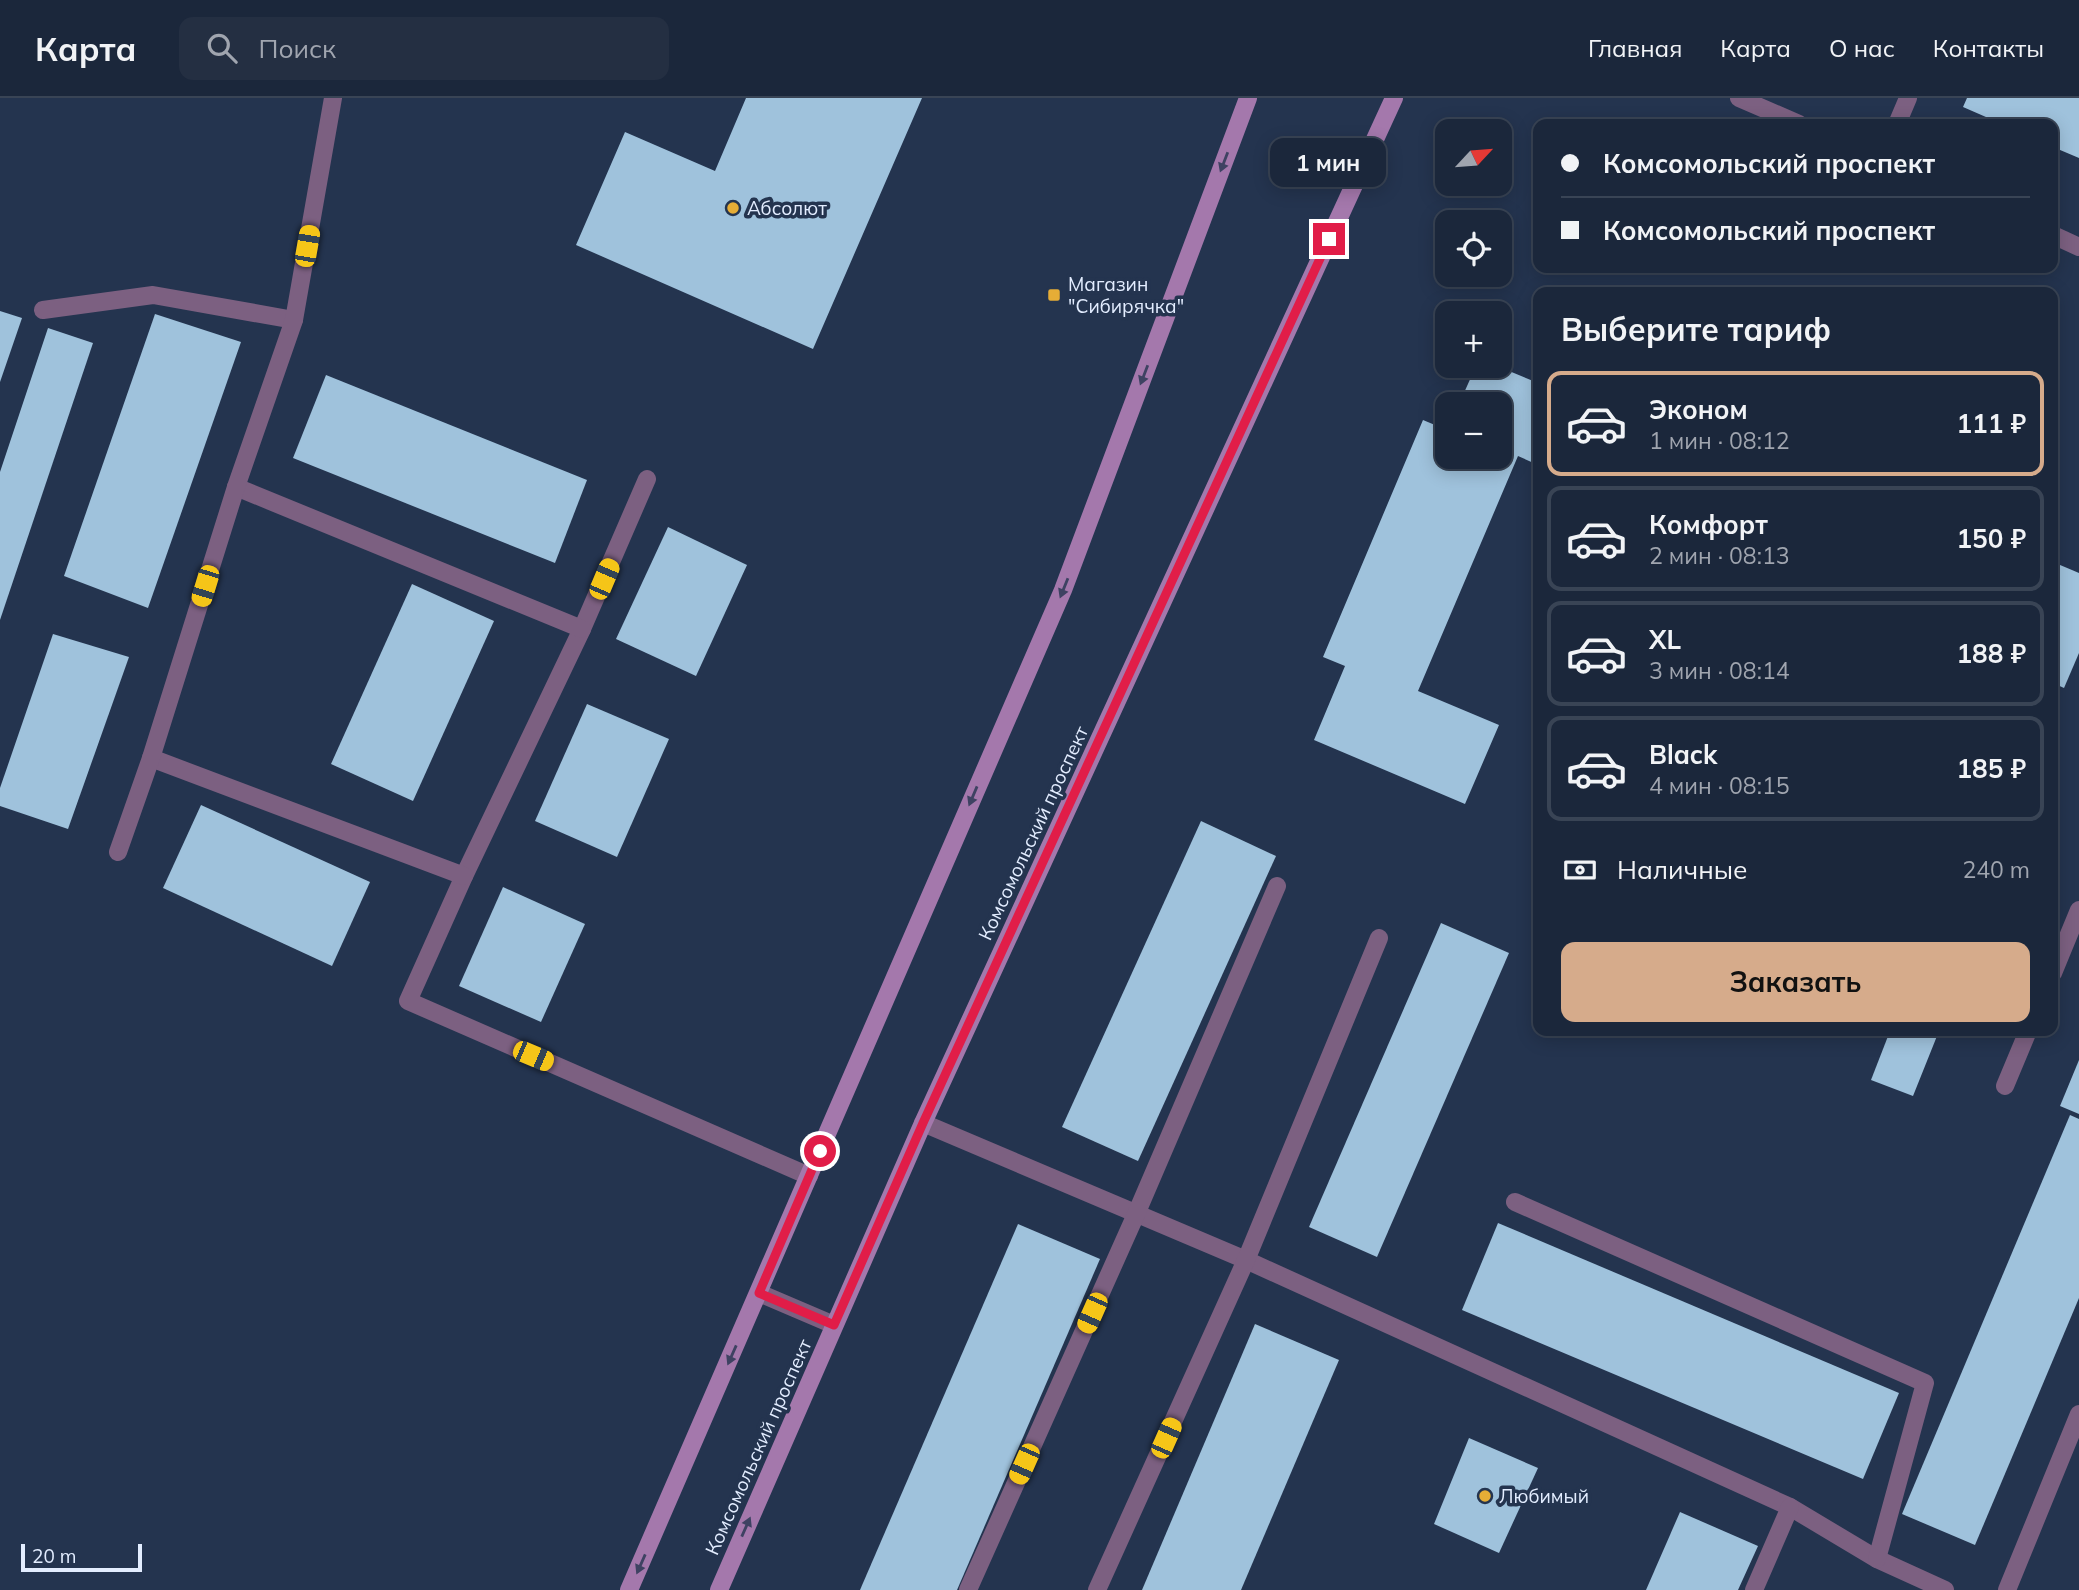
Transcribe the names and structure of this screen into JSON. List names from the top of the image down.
{
  "streets": {
    "main road": ["Комсомольский проспект"]
  },
  "places": {
    "other": ["Абсолют", "Любимый"],
    "transit": ["Магазин \"Сибирячка\""]
  },
  "scale_bar": "20 m",
  "north": "top right",
  "page": {
    "header": "Карта",
    "search": "Поиск",
    "nav": [
      "Главная",
      "Карта",
      "О нас",
      "Контакты"
    ],
    "map_buttons": ["+", "−"],
    "banner": ["Комсомольский проспект", "Комсомольский проспект"],
    "bubble": "1 мин",
    "heading": "Выберите тариф",
    "list": [
      {
        "name": "Эконом",
        "note": "1 мин · 08:12",
        "value": "111 ₽"
      },
      {
        "name": "Комфорт",
        "note": "2 мин · 08:13",
        "value": "150 ₽"
      },
      {
        "name": "XL",
        "note": "3 мин · 08:14",
        "value": "188 ₽"
      },
      {
        "name": "Black",
        "note": "4 мин · 08:15",
        "value": "185 ₽"
      }
    ],
    "pay": ["Наличные", "240 m"],
    "buttons": "Заказать",
    "scale": "20 m"
  }
}
